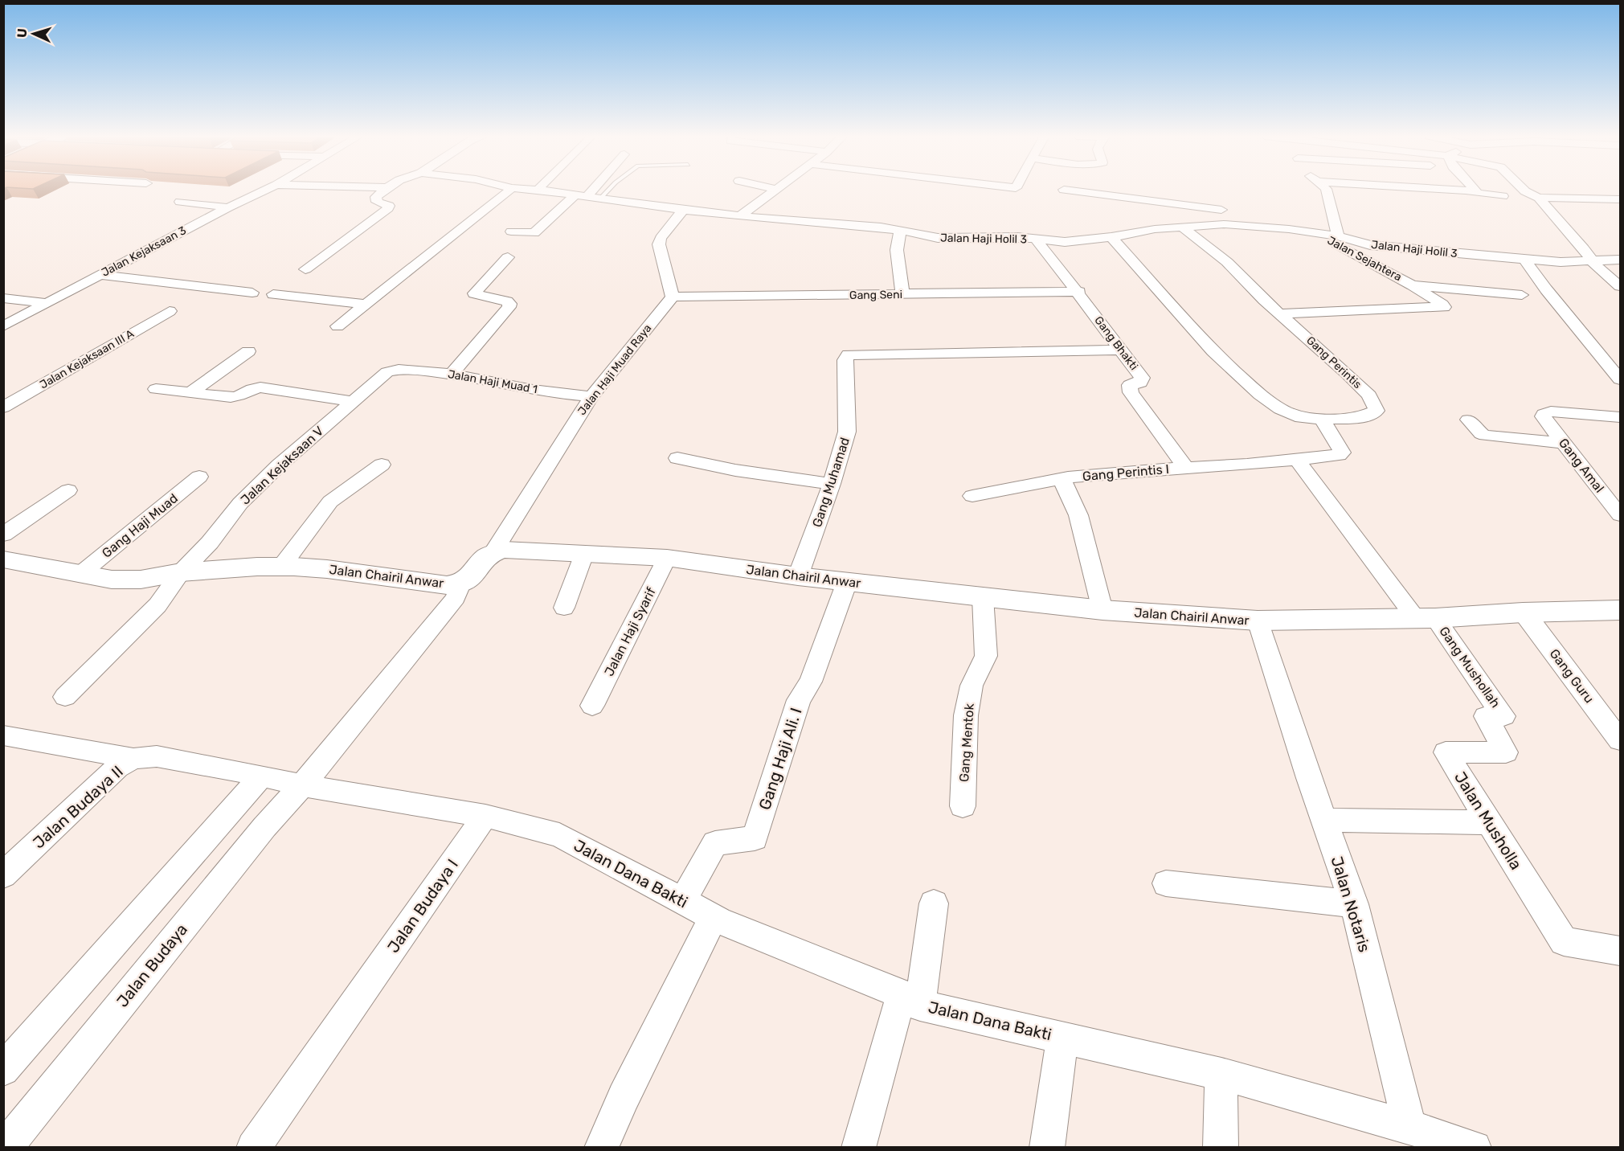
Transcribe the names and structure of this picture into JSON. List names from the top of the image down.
{
  "streets": {
    "street": [
      "Jalan Haji Holil 3",
      "Jalan Kejaksaan 3",
      "Jalan Sejahtera",
      "Gang Seni",
      "Gang Bhakti",
      "Jalan Kejaksaan III A",
      "Gang Perintis",
      "Jalan Haji Muad Raya",
      "Jalan Haji Muad 1",
      "Jalan Kejaksaan V",
      "Gang Amal",
      "Gang Perintis I",
      "Gang Muhamad",
      "Gang Haji Muad",
      "Jalan Chairil Anwar",
      "Jalan Haji Syarif",
      "Gang Mushollah",
      "Gang Guru",
      "Gang Mentok",
      "Gang Haji Ali. I",
      "Jalan Budaya II",
      "Jalan Musholla",
      "Jalan Dana Bakti",
      "Jalan Notaris",
      "Jalan Budaya I",
      "Jalan Budaya"
    ]
  },
  "crossings": [
    ["Jalan Haji Holil 3", "Jalan Sejahtera"],
    ["Jalan Haji Holil 3", "Gang Bhakti"],
    ["Jalan Haji Holil 3", "Gang Perintis"],
    ["Jalan Sejahtera", "Gang Perintis"],
    ["Gang Seni", "Gang Bhakti"],
    ["Gang Seni", "Jalan Haji Muad Raya"],
    ["Gang Bhakti", "Gang Perintis I"],
    ["Gang Bhakti", "Gang Muhamad"],
    ["Gang Perintis", "Gang Perintis I"],
    ["Jalan Haji Muad Raya", "Jalan Haji Muad 1"],
    ["Jalan Haji Muad Raya", "Jalan Chairil Anwar"],
    ["Jalan Haji Muad 1", "Jalan Kejaksaan V"],
    ["Jalan Kejaksaan V", "Jalan Chairil Anwar"],
    ["Gang Perintis I", "Jalan Chairil Anwar"],
    ["Gang Muhamad", "Jalan Chairil Anwar"],
    ["Gang Haji Muad", "Jalan Chairil Anwar"],
    ["Jalan Chairil Anwar", "Jalan Haji Syarif"],
    ["Jalan Chairil Anwar", "Gang Mushollah"],
    ["Jalan Chairil Anwar", "Gang Guru"],
    ["Jalan Chairil Anwar", "Gang Mentok"],
    ["Jalan Chairil Anwar", "Gang Haji Ali. I"],
    ["Jalan Chairil Anwar", "Jalan Notaris"],
    ["Jalan Chairil Anwar", "Jalan Budaya"],
    ["Gang Mushollah", "Jalan Musholla"],
    ["Gang Haji Ali. I", "Jalan Dana Bakti"],
    ["Jalan Budaya II", "Jalan Budaya"],
    ["Jalan Dana Bakti", "Jalan Notaris"],
    ["Jalan Dana Bakti", "Jalan Budaya I"]
  ],
  "north": "left"
}
